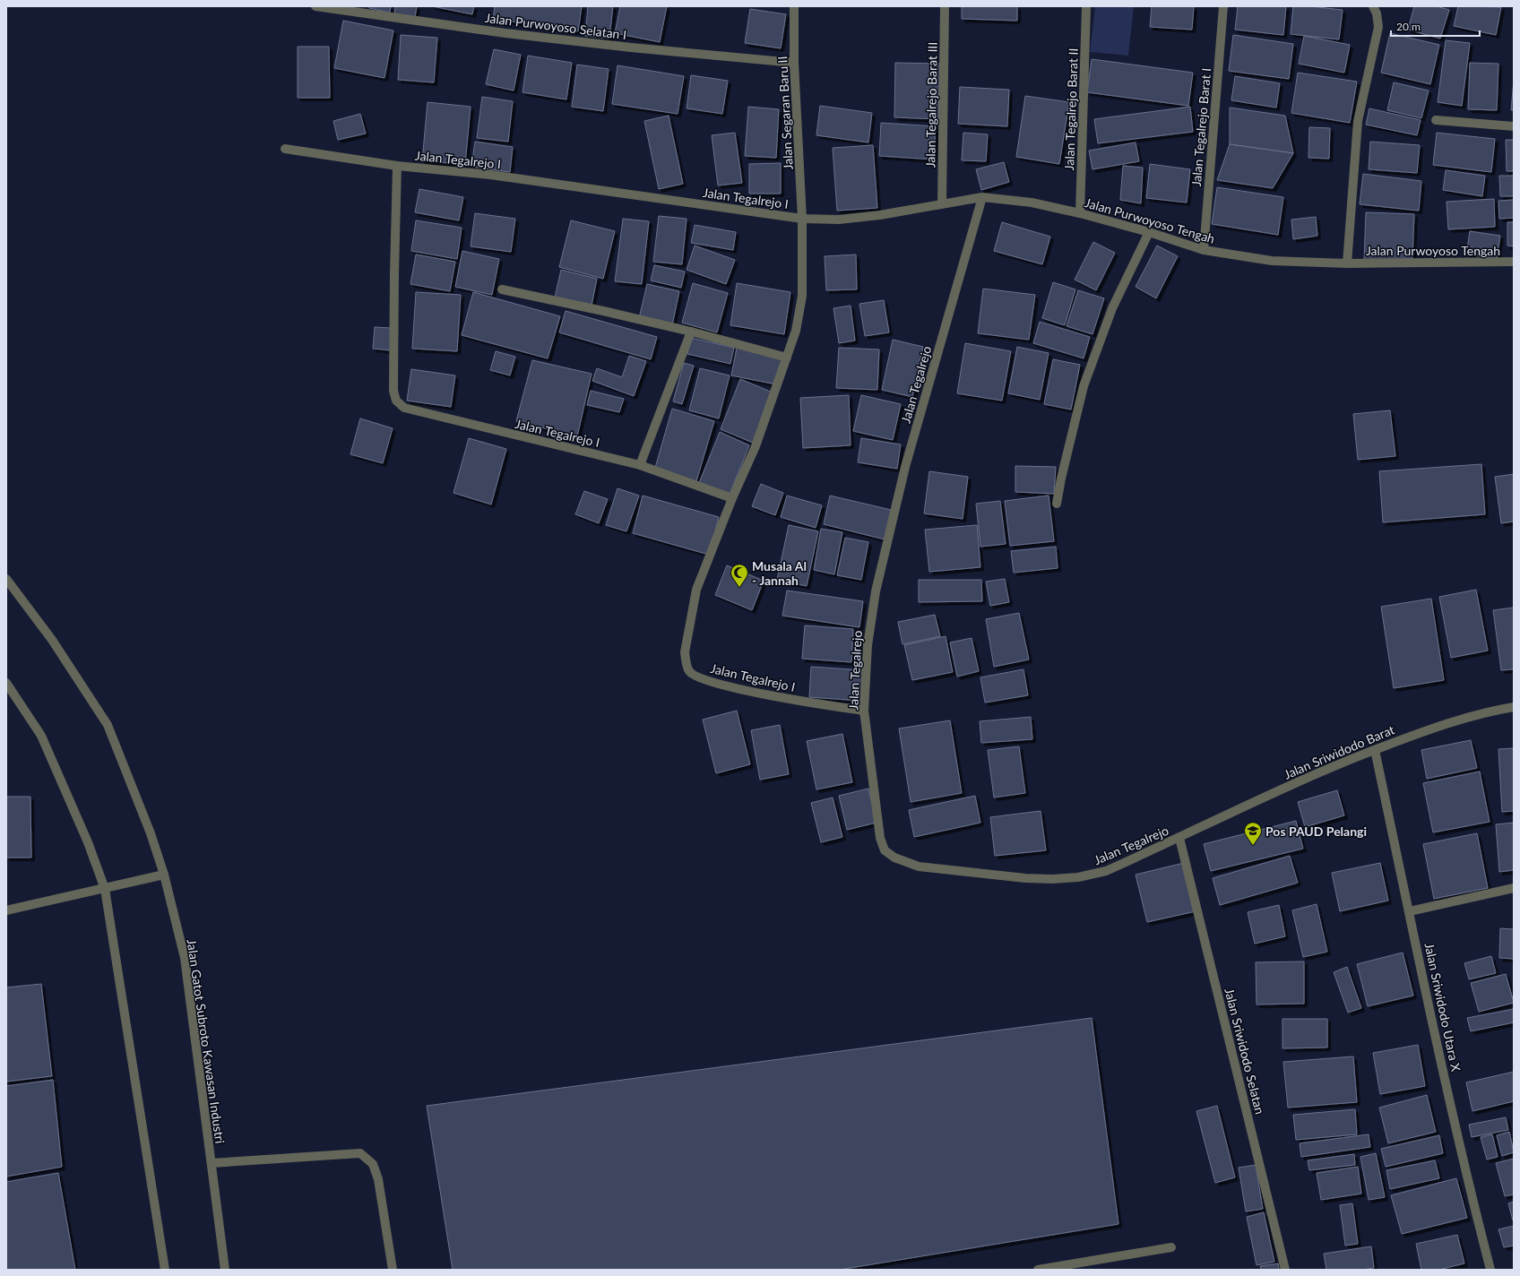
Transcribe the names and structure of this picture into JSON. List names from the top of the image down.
{
  "streets": {
    "street": [
      "Jalan Purwoyoso Selatan I",
      "Jalan Tegalrejo Barat III",
      "Jalan Tegalrejo Barat II",
      "Jalan Segaran Baru II",
      "Jalan Tegalrejo Barat I",
      "Jalan Tegalrejo I",
      "Jalan Purwoyoso Tengah",
      "Jalan Tegalrejo",
      "Jalan Sriwidodo Barat",
      "Jalan Sriwidodo Utara X",
      "Jalan Gatot Subroto Kawasan Industri",
      "Jalan Sriwidodo Selatan"
    ]
  },
  "crossings": [
    ["Jalan Purwoyoso Selatan I", "Jalan Segaran Baru II"],
    ["Jalan Tegalrejo Barat III", "Jalan Purwoyoso Tengah"],
    ["Jalan Tegalrejo Barat II", "Jalan Purwoyoso Tengah"],
    ["Jalan Segaran Baru II", "Jalan Tegalrejo I"],
    ["Jalan Segaran Baru II", "Jalan Purwoyoso Tengah"],
    ["Jalan Tegalrejo Barat I", "Jalan Purwoyoso Tengah"],
    ["Jalan Tegalrejo I", "Jalan Purwoyoso Tengah"],
    ["Jalan Tegalrejo I", "Jalan Tegalrejo"],
    ["Jalan Purwoyoso Tengah", "Jalan Tegalrejo"],
    ["Jalan Tegalrejo", "Jalan Sriwidodo Barat"],
    ["Jalan Tegalrejo", "Jalan Sriwidodo Selatan"],
    ["Jalan Sriwidodo Barat", "Jalan Sriwidodo Utara X"],
    ["Jalan Sriwidodo Barat", "Jalan Sriwidodo Selatan"]
  ],
  "places": {
    "mosque": ["Musala Al - Jannah"],
    "school or university": ["Pos PAUD Pelangi"]
  },
  "scale_bar": "20 m"
}
